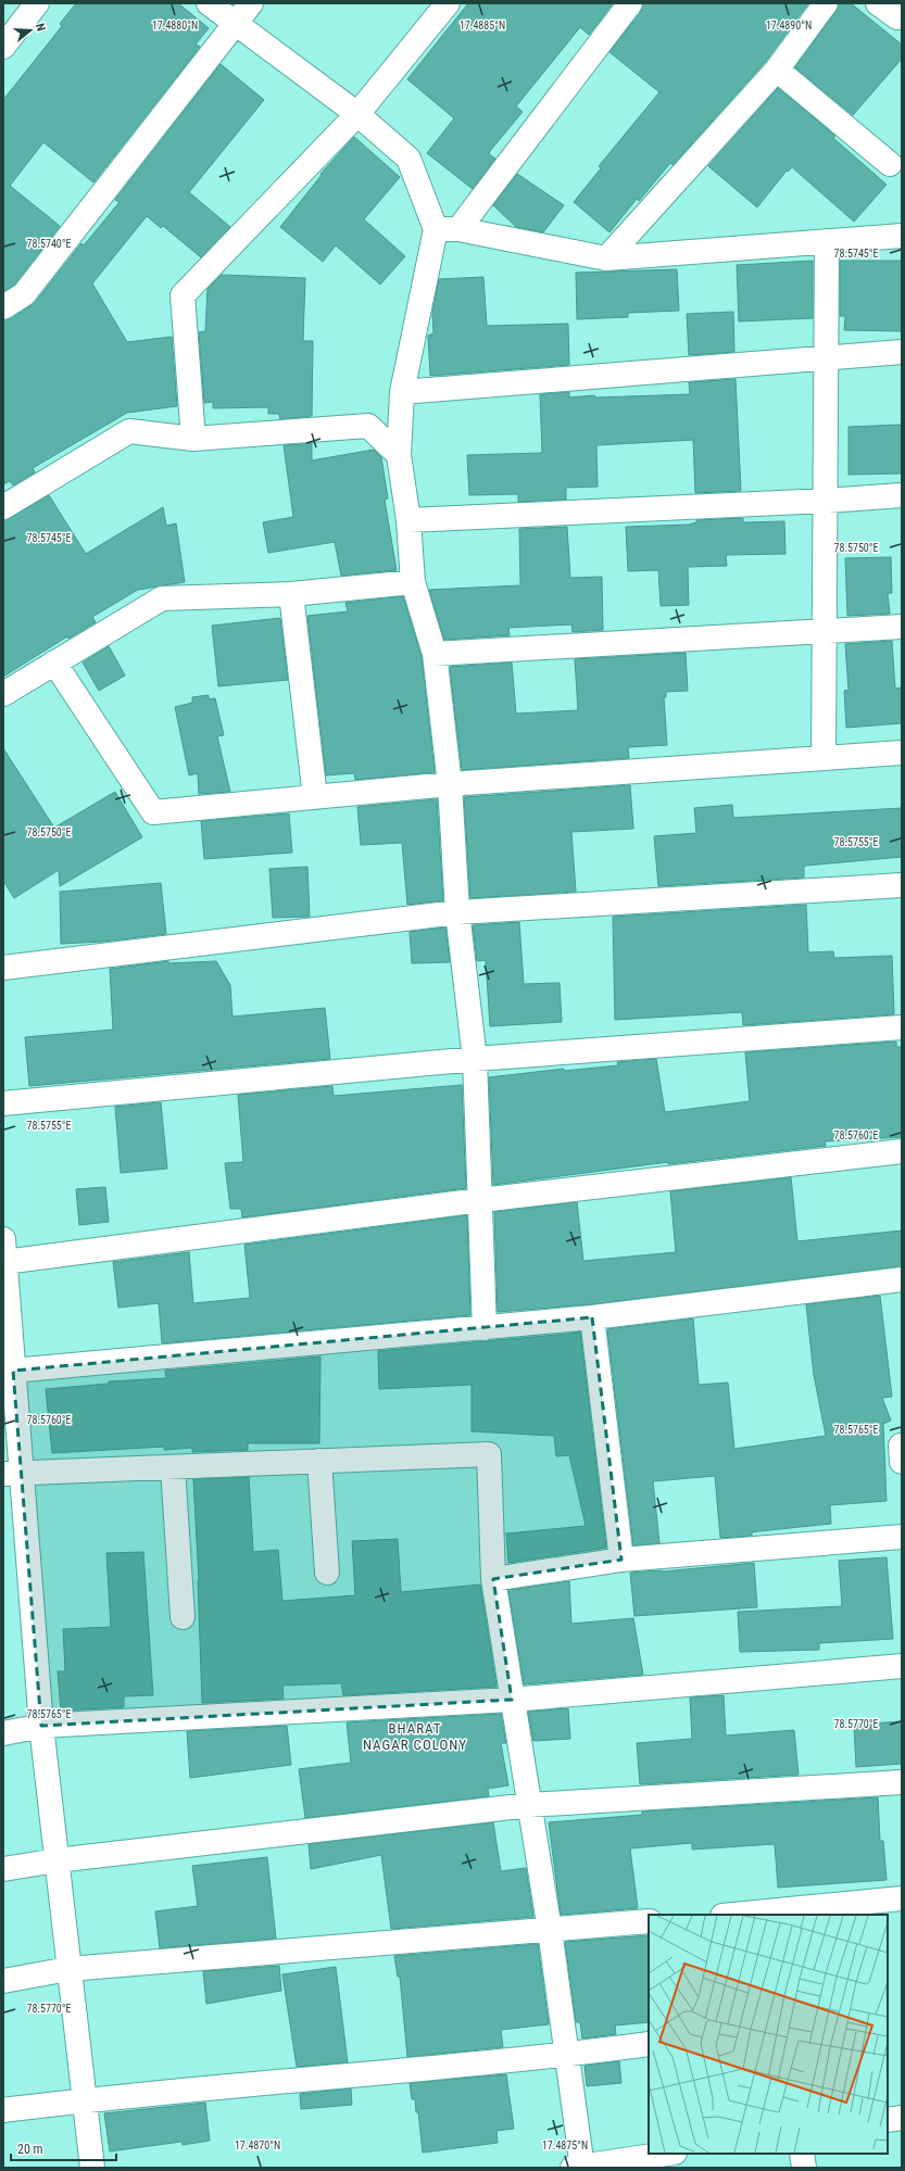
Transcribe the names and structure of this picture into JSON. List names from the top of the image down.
{
  "districts": ["BHARAT NAGAR COLONY"],
  "scale_bar": "20 m",
  "north": "right",
  "coordinates": [
    "17.4880°N",
    "17.4885°N",
    "17.4890°N",
    "78.5740°E",
    "78.5745°E",
    "78.5750°E",
    "78.5755°E",
    "78.5760°E",
    "78.5765°E",
    "78.5770°E",
    "17.4870°N",
    "17.4875°N"
  ]
}
